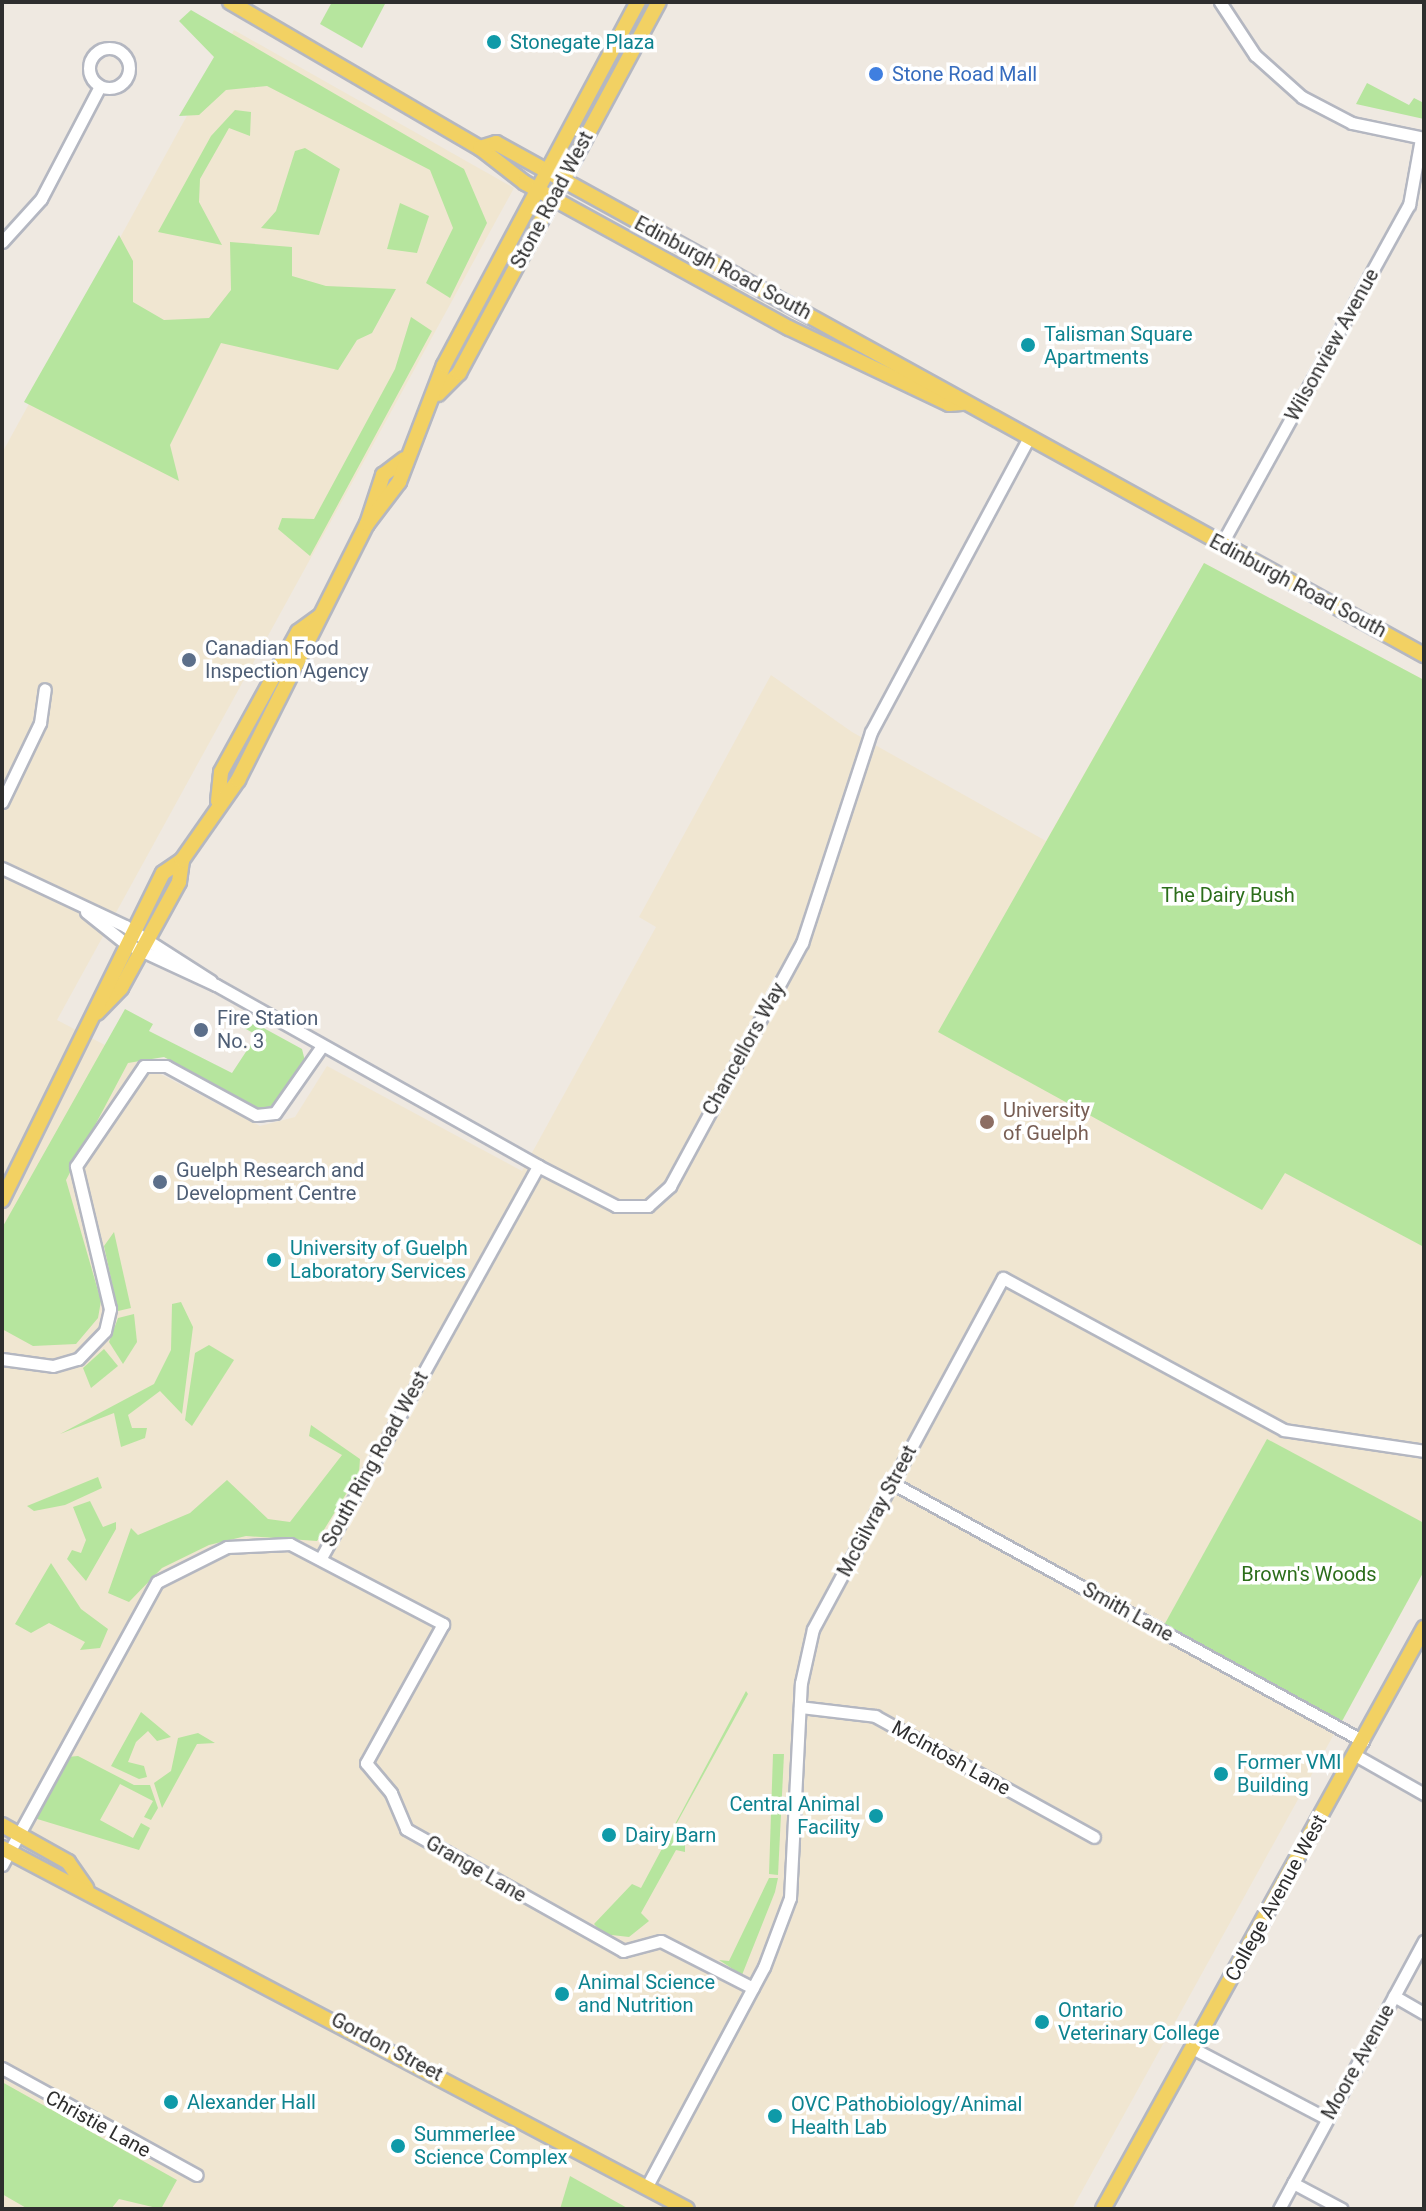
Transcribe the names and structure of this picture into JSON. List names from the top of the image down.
{
  "streets": {
    "main road": [
      "Stone Road West",
      "Edinburgh Road South",
      "College Avenue West",
      "Gordon Street"
    ],
    "street": [
      "Wilsonview Avenue",
      "Chancellors Way",
      "South Ring Road West",
      "McGilvray Street",
      "Smith Lane",
      "McIntosh Lane",
      "Grange Lane",
      "Moore Avenue",
      "Christie Lane"
    ]
  },
  "crossings": [
    ["Stone Road West", "Edinburgh Road South"],
    ["Stone Road West", "Chancellors Way"],
    ["Edinburgh Road South", "Wilsonview Avenue"],
    ["Edinburgh Road South", "Chancellors Way"],
    ["Chancellors Way", "South Ring Road West"],
    ["South Ring Road West", "Grange Lane"],
    ["South Ring Road West", "Gordon Street"],
    ["McGilvray Street", "Smith Lane"],
    ["McGilvray Street", "McIntosh Lane"],
    ["McGilvray Street", "Grange Lane"],
    ["McGilvray Street", "Gordon Street"],
    ["Smith Lane", "College Avenue West"]
  ],
  "parks": ["The Dairy Bush", "Brown's Woods"],
  "places": [
    "Stonegate Plaza",
    "Stone Road Mall",
    "Talisman Square Apartments",
    "Canadian Food Inspection Agency",
    "Fire Station No. 3",
    "University of Guelph",
    "Guelph Research and Development Centre",
    "University of Guelph Laboratory Services",
    "Former VMI Building",
    "Central Animal Facility",
    "Dairy Barn",
    "Animal Science and Nutrition",
    "Ontario Veterinary College",
    "Alexander Hall",
    "OVC Pathobiology/Animal Health Lab",
    "Summerlee Science Complex"
  ]
}
